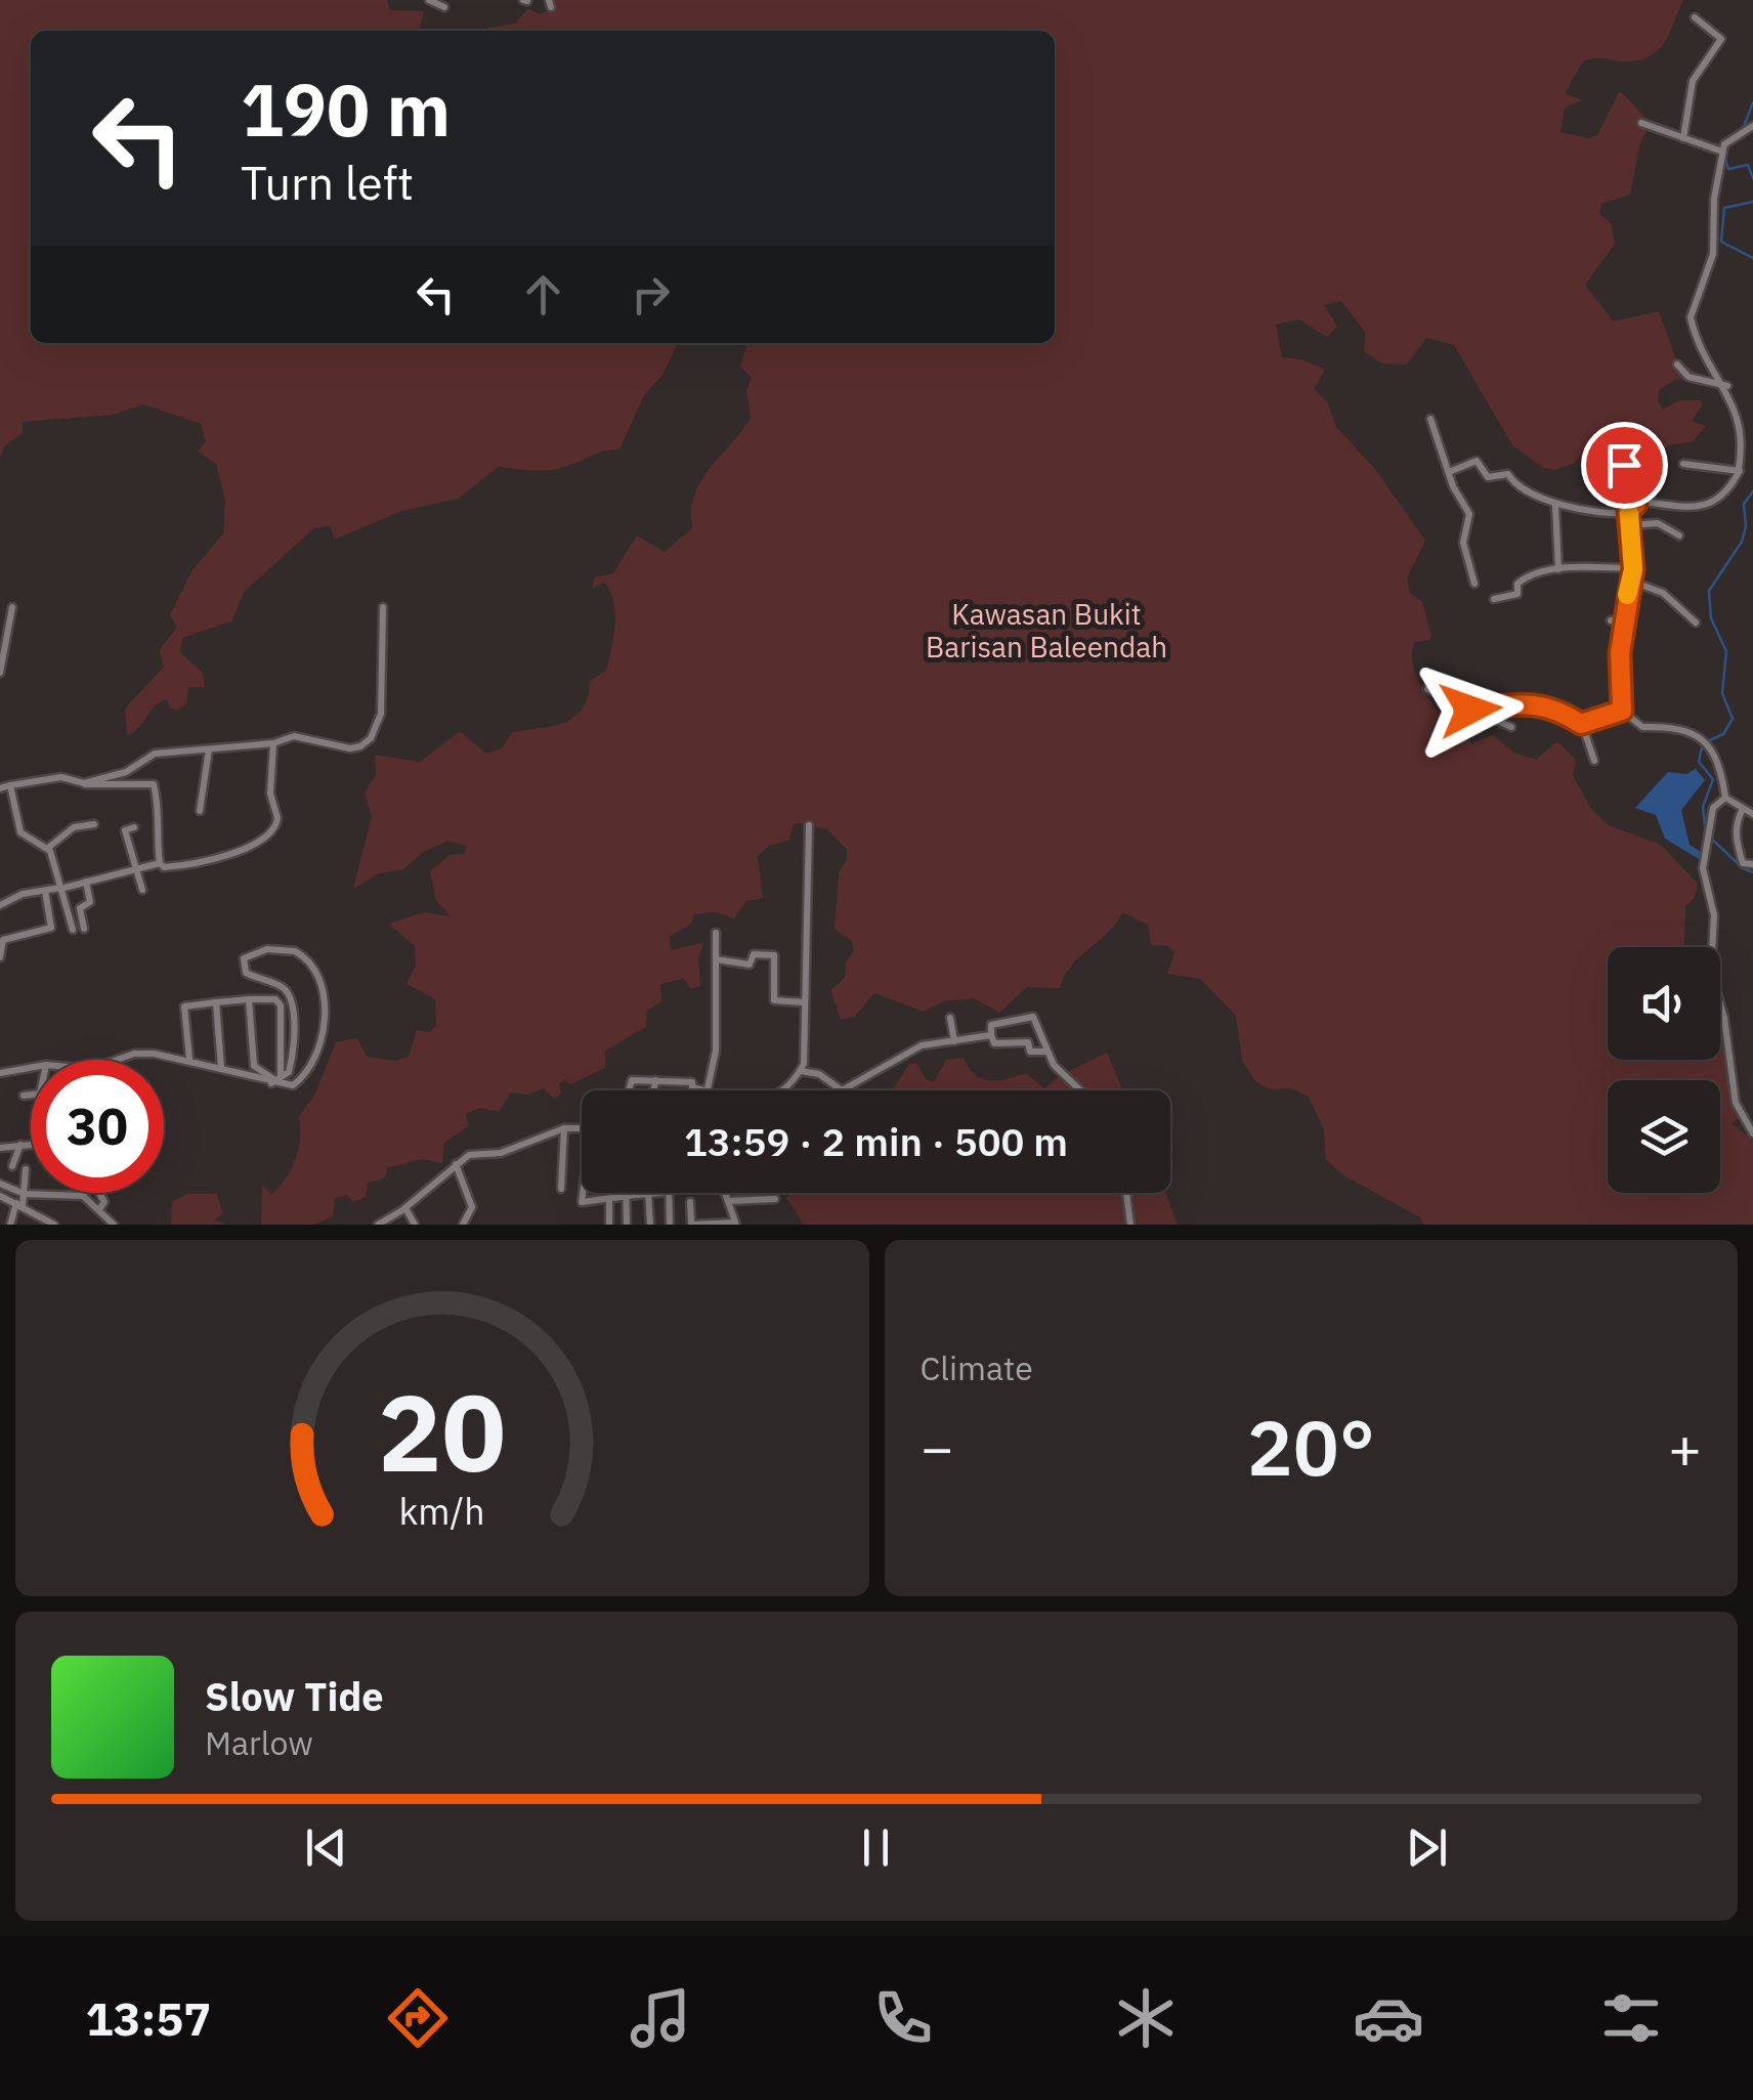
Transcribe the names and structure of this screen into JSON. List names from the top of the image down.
{
  "parks": ["Kawasan Bukit Barisan Baleendah"],
  "page": {
    "turn": ["190 m", "Turn left"],
    "limit": "30",
    "trip": "13:59 · 2 min · 500 m",
    "tile": "Climate",
    "heat": ["−", "20°", "+"],
    "song": ["Slow Tide", "Marlow"],
    "tabs": "13:57",
    "gauge": ["20", "km/h"]
  }
}
